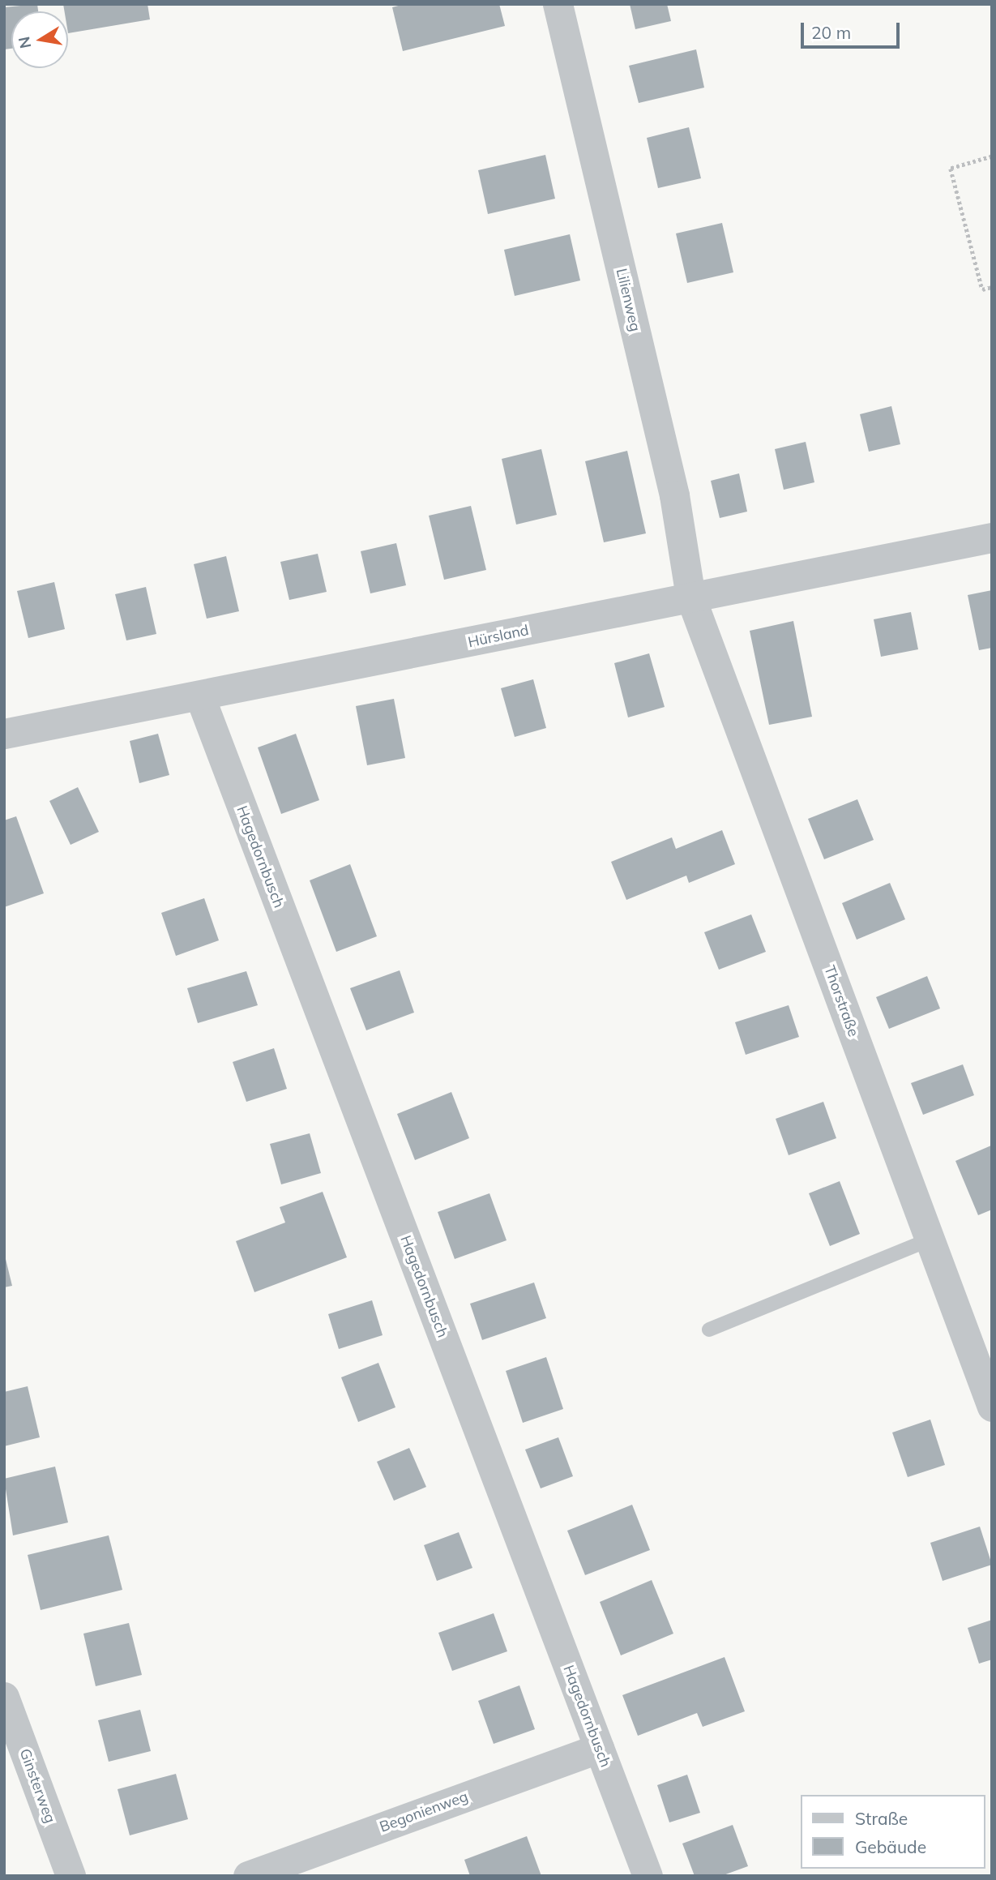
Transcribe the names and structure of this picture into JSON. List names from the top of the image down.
{
  "streets": {
    "street": [
      "Lilienweg",
      "Hürsland",
      "Hagedornbusch",
      "Thorstraße",
      "Ginsterweg",
      "Begonienweg"
    ]
  },
  "crossings": [
    ["Lilienweg", "Hürsland"],
    ["Lilienweg", "Thorstraße"],
    ["Hürsland", "Hagedornbusch"],
    ["Hürsland", "Thorstraße"],
    ["Hagedornbusch", "Begonienweg"]
  ],
  "legend": ["Straße", "Gebäude"],
  "scale_bar": "20 m",
  "north": "left"
}
